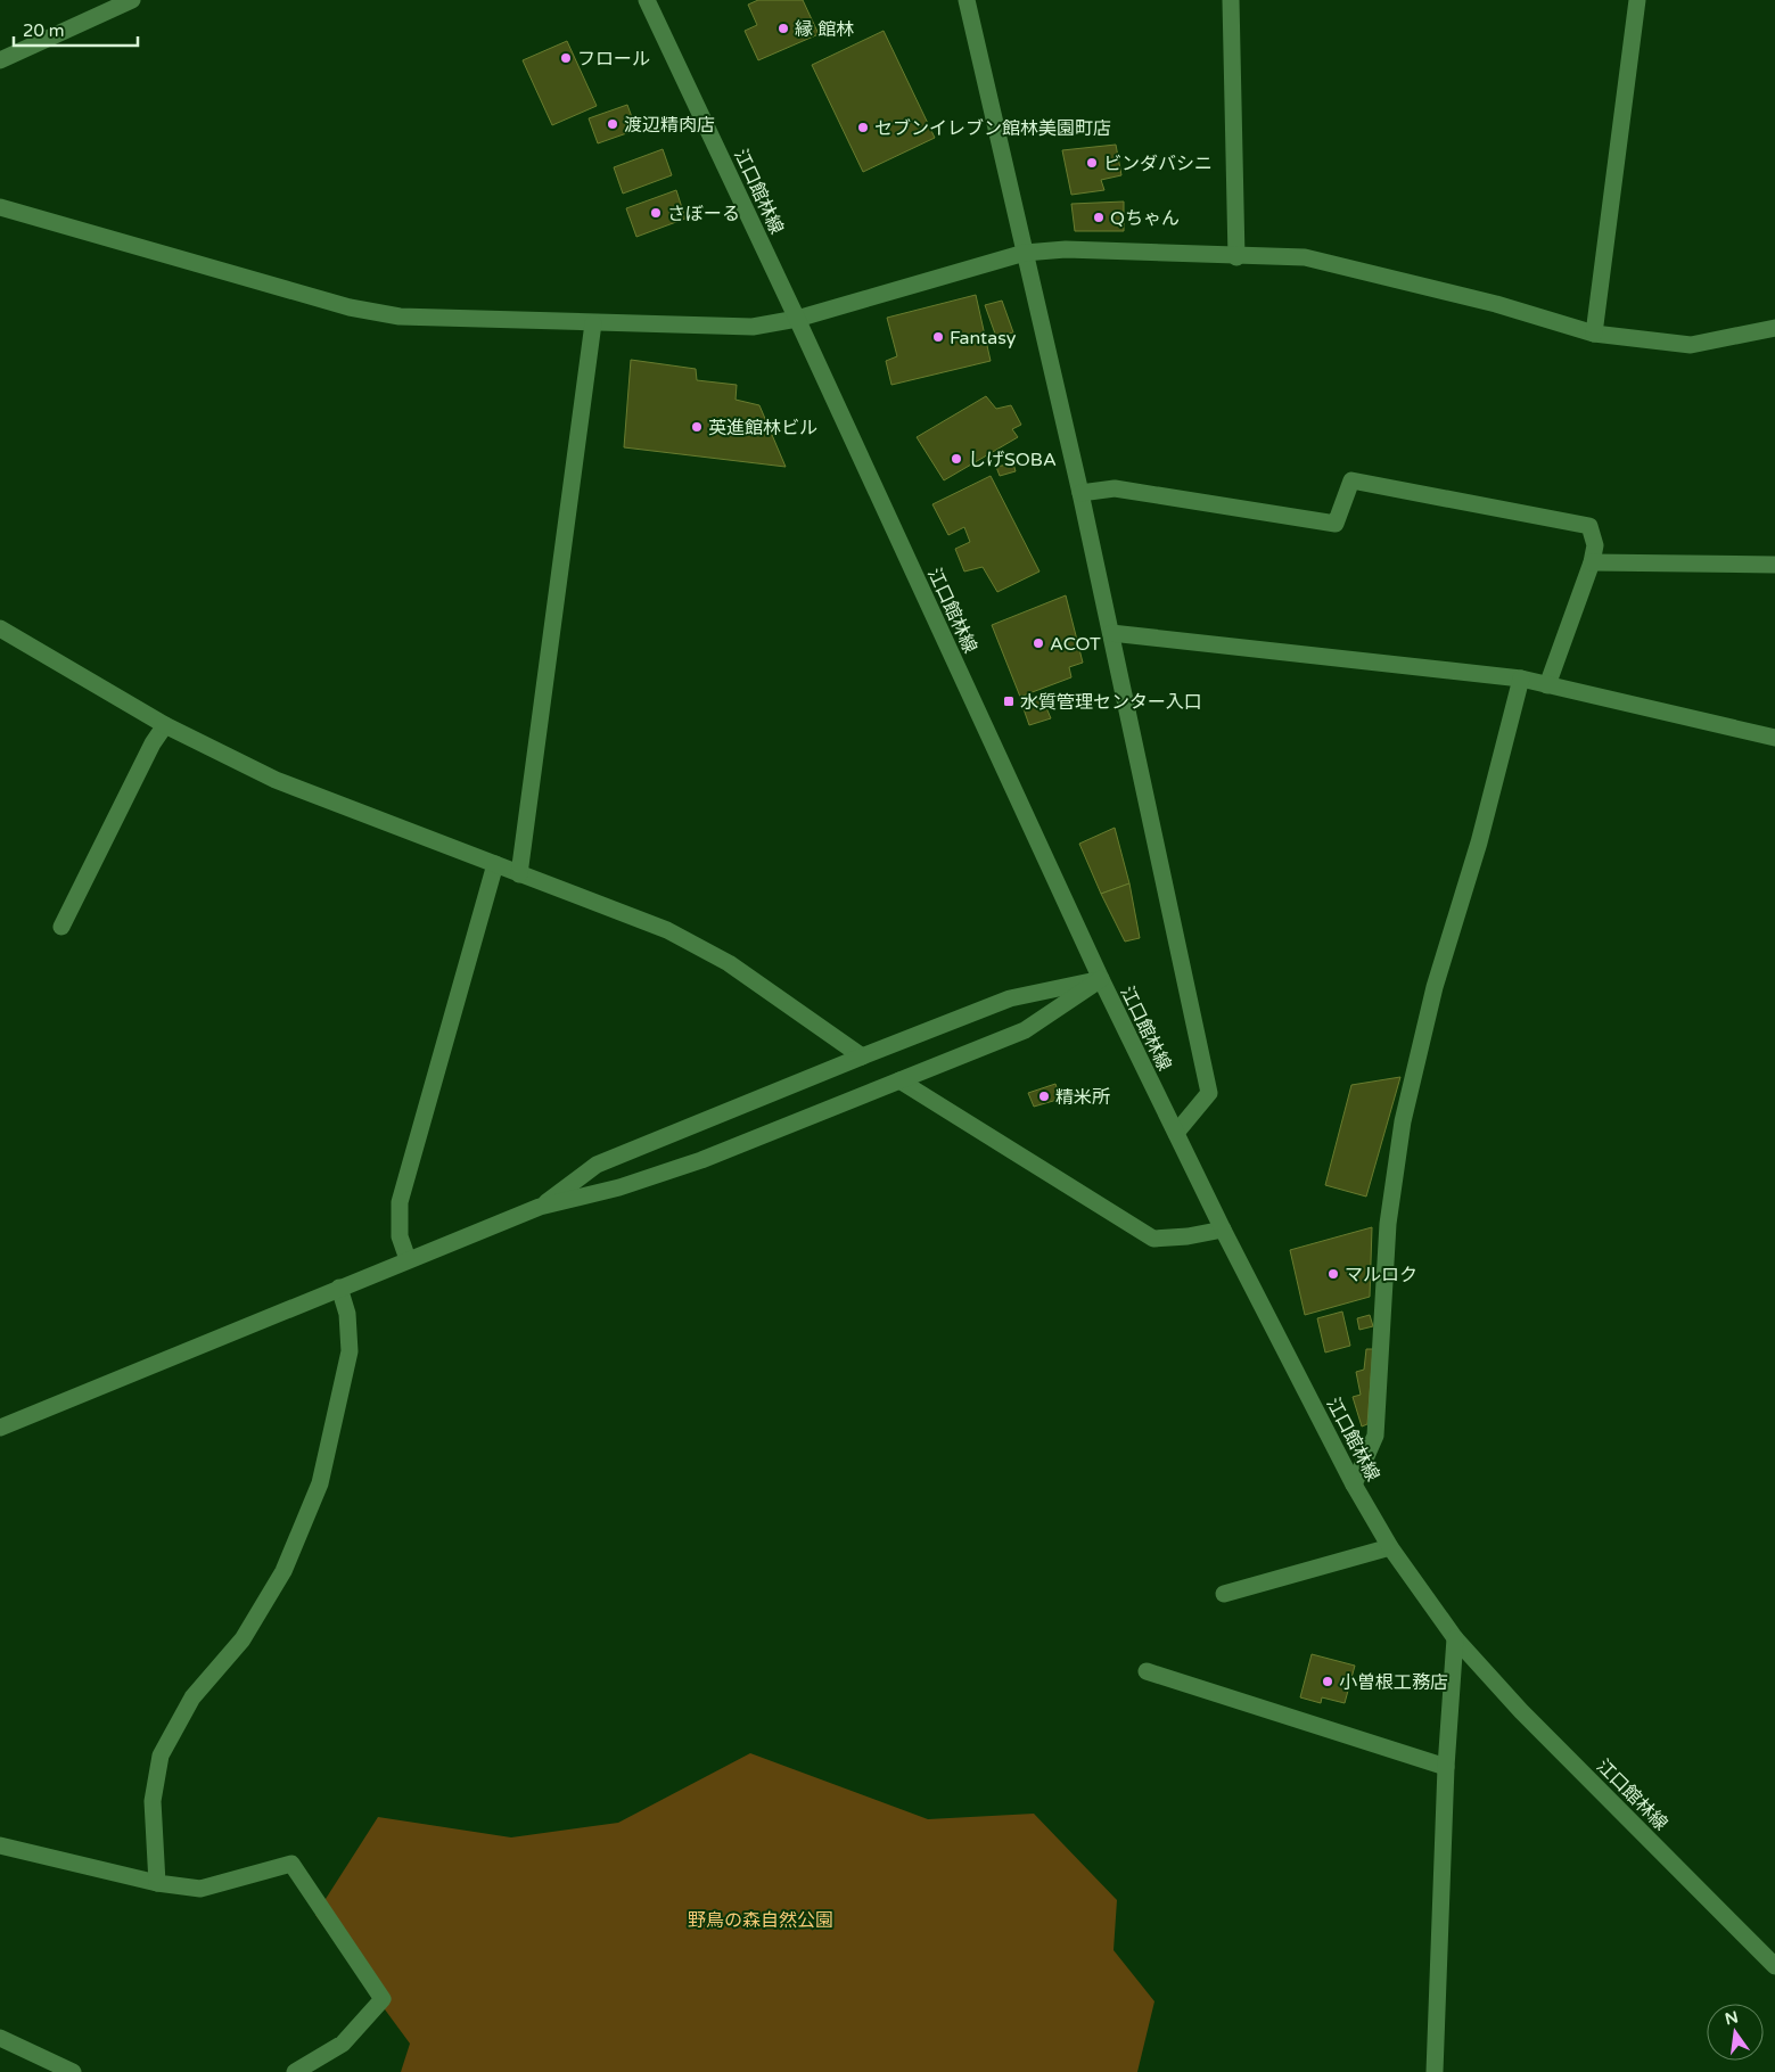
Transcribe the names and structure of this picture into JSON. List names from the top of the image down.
{
  "streets": {
    "street": ["江口館林線"]
  },
  "parks": ["野鳥の森自然公園"],
  "places": {
    "other": [
      "縁 館林",
      "フロール",
      "渡辺精肉店",
      "セブンイレブン館林美園町店",
      "ビンダバシニ",
      "さぼーる",
      "Qちゃん",
      "Fantasy",
      "英進館林ビル",
      "しげSOBA",
      "ACOT",
      "精米所",
      "マルロク",
      "小曽根工務店"
    ],
    "transit": ["水質管理センター入口"]
  },
  "scale_bar": "20 m",
  "north": "top"
}
